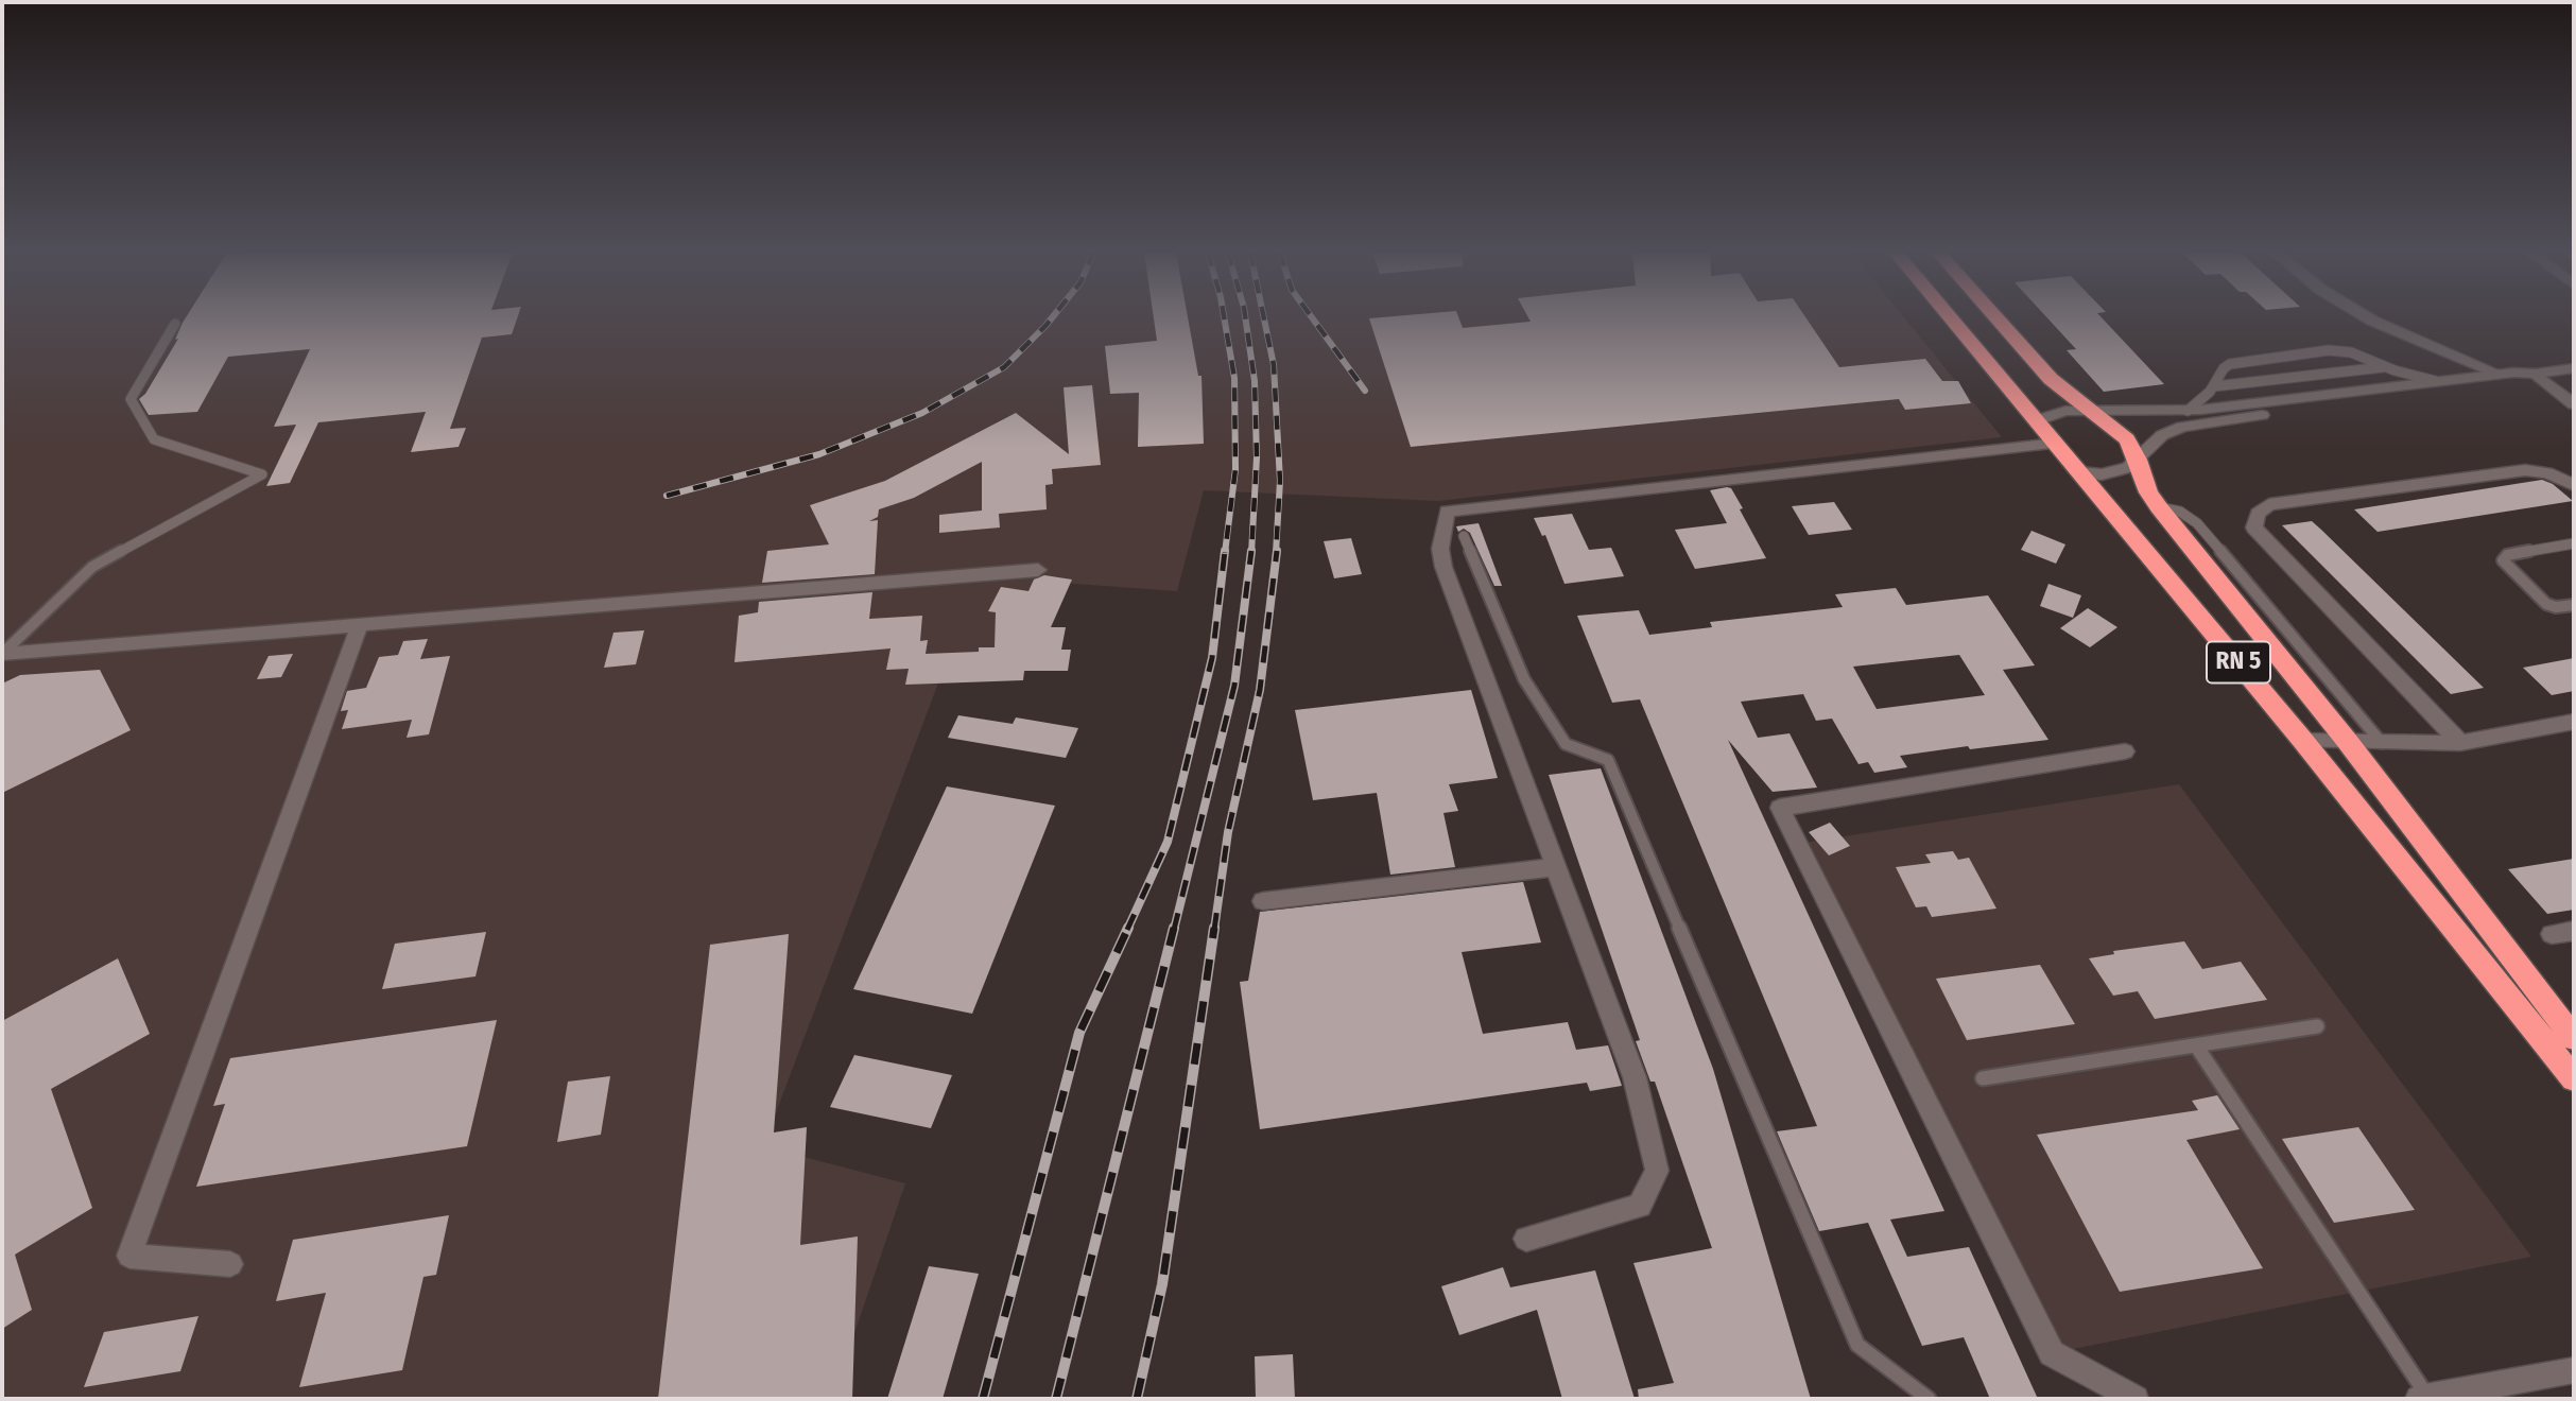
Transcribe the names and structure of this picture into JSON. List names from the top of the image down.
{
  "streets": {
    "highway": ["RN 5"]
  }
}
